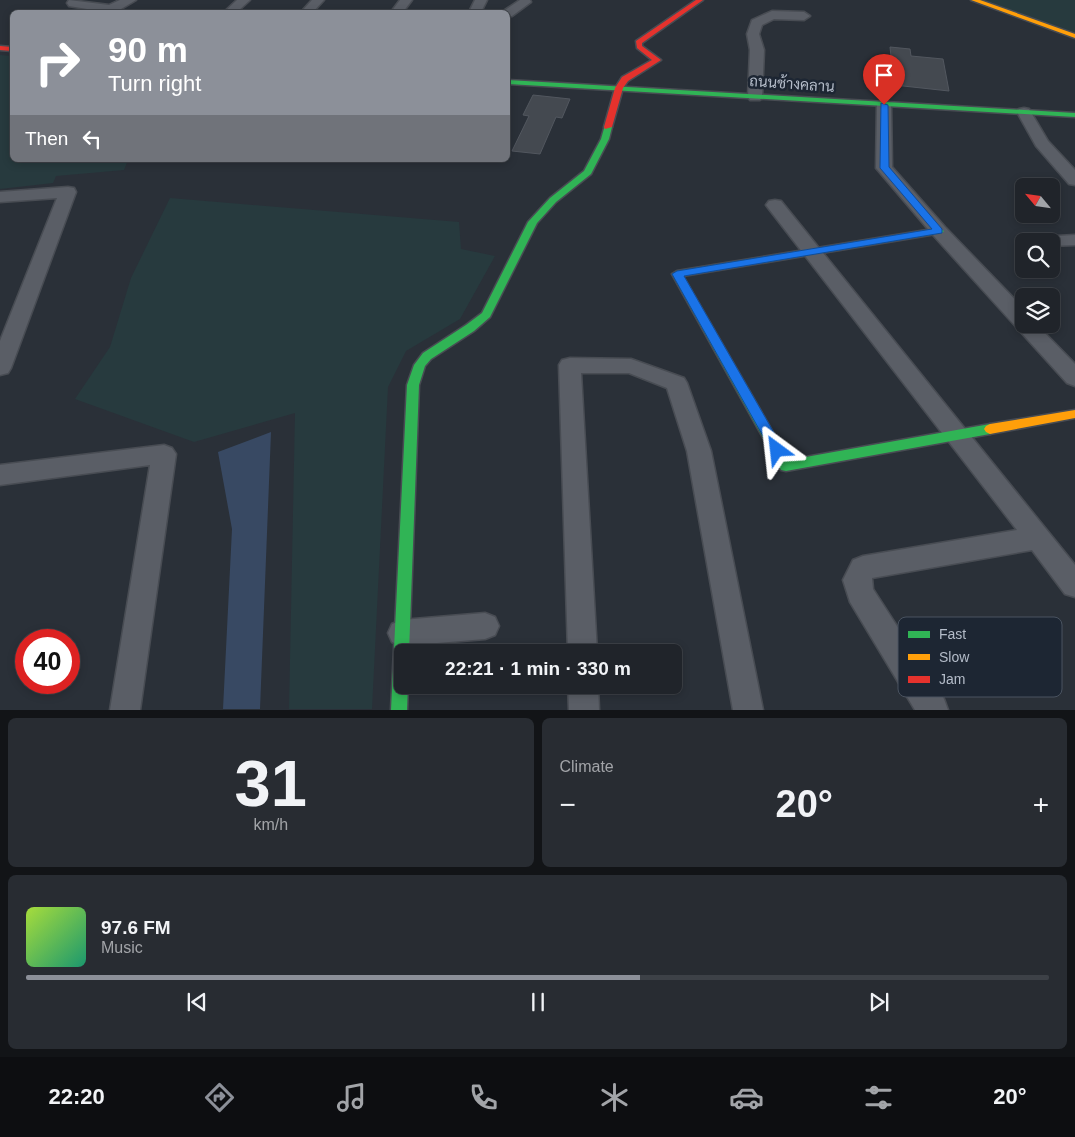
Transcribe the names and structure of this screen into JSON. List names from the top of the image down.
{
  "streets": {
    "street": ["ถนนช้างคลาน"]
  },
  "legend": ["Fast", "Slow", "Jam"],
  "north": "top left",
  "page": {
    "turn": ["90 m", "Turn right"],
    "then": "Then",
    "limit": "40",
    "trip": "22:21 · 1 min · 330 m",
    "tile": [
      ["31", "km/h"],
      "Climate"
    ],
    "heat": ["−", "20°", "+"],
    "song": ["97.6 FM", "Music"],
    "tabs": ["22:20", "20°"]
  }
}
